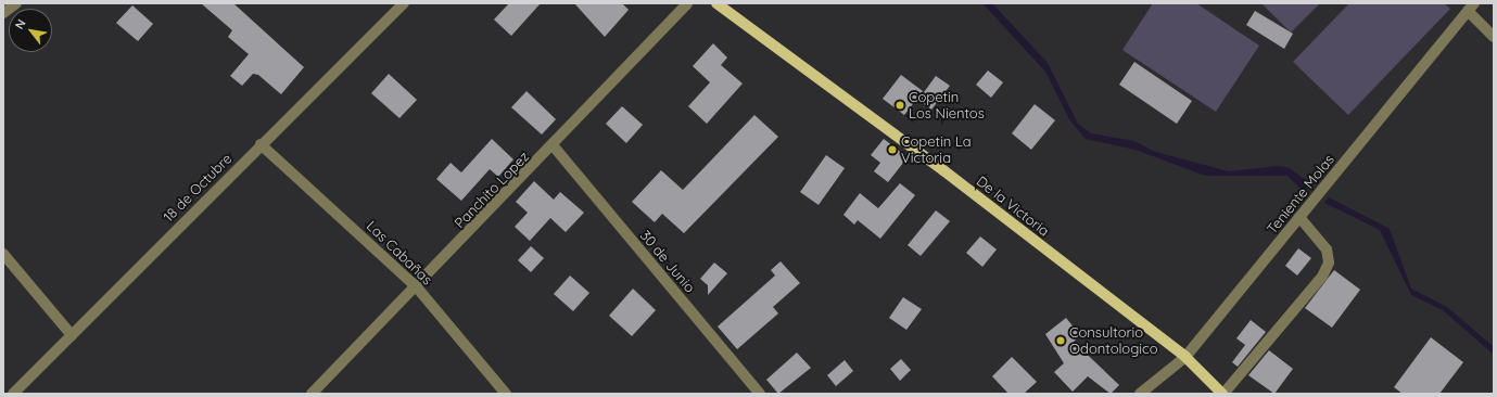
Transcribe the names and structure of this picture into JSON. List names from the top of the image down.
{
  "streets": {
    "main road": ["De la Victoria"],
    "street": [
      "18 de Octubre",
      "Panchito Lopez",
      "Teniente Molas",
      "Las Cabañas",
      "30 de Junio"
    ]
  },
  "crossings": [
    ["18 de Octubre", "Las Cabañas"],
    ["Panchito Lopez", "Las Cabañas"],
    ["Panchito Lopez", "30 de Junio"],
    ["Teniente Molas", "De la Victoria"]
  ],
  "places": ["Copetin Los Nientos", "Copetin La Victoria", "Consultorio Odontologico"],
  "north": "top left"
}
